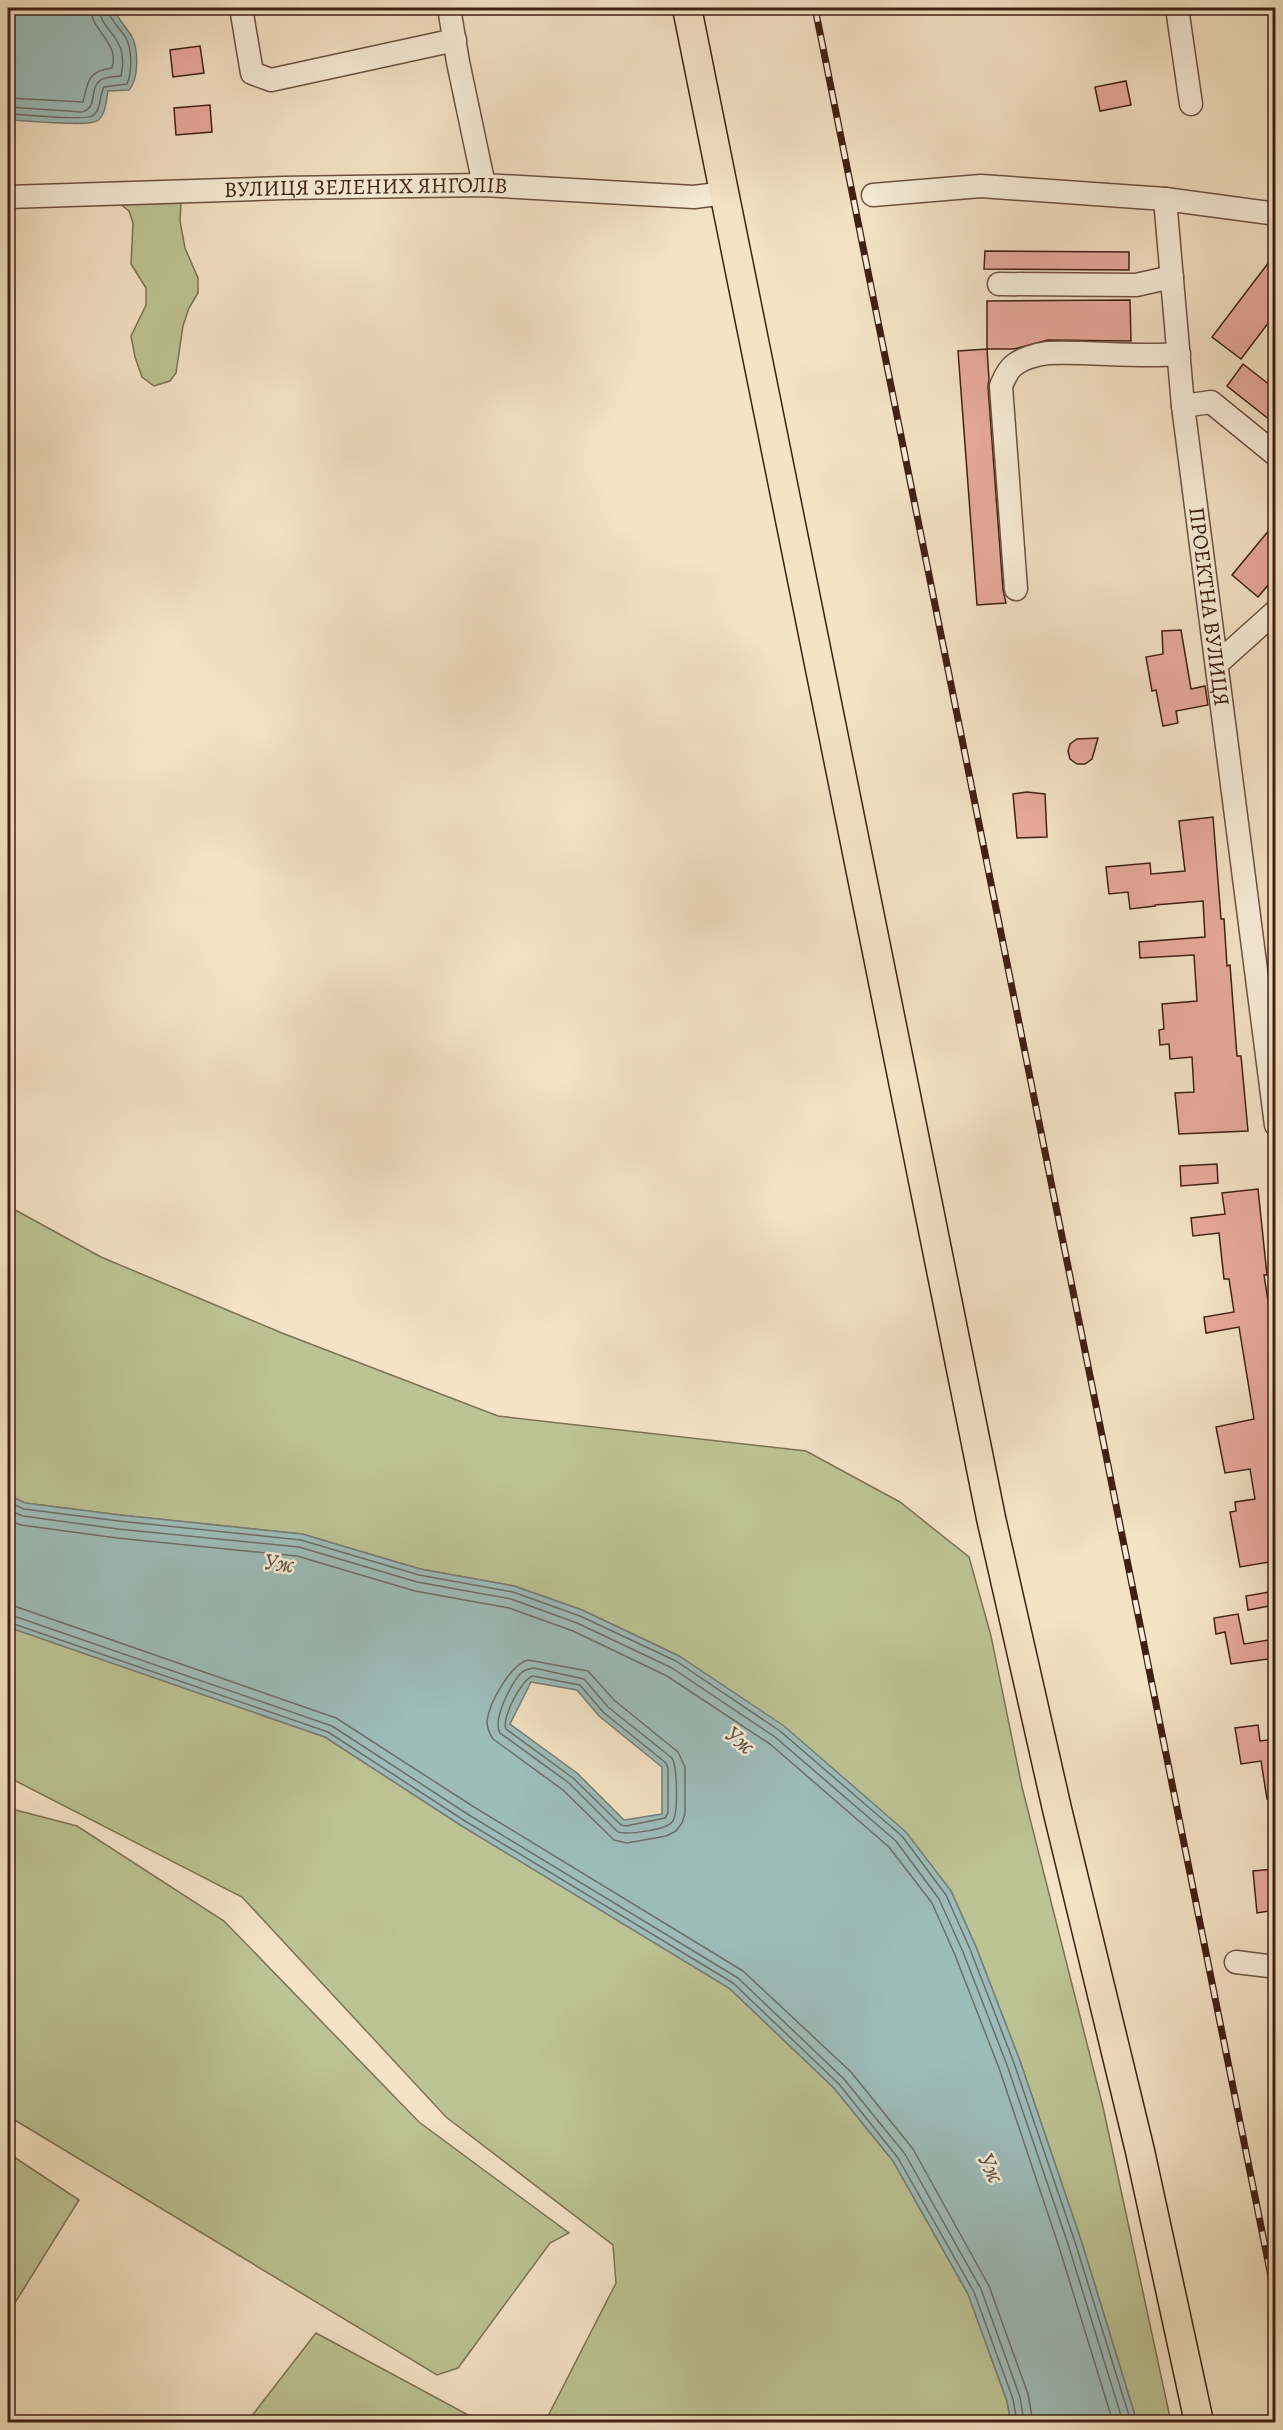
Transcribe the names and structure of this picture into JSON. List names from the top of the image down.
{
  "streets": {
    "street": ["ВУЛИЦЯ ЗЕЛЕНИХ ЯНГОЛІВ", "ПРОЕКТНА ВУЛИЦЯ"]
  },
  "water": ["Уж"]
}
